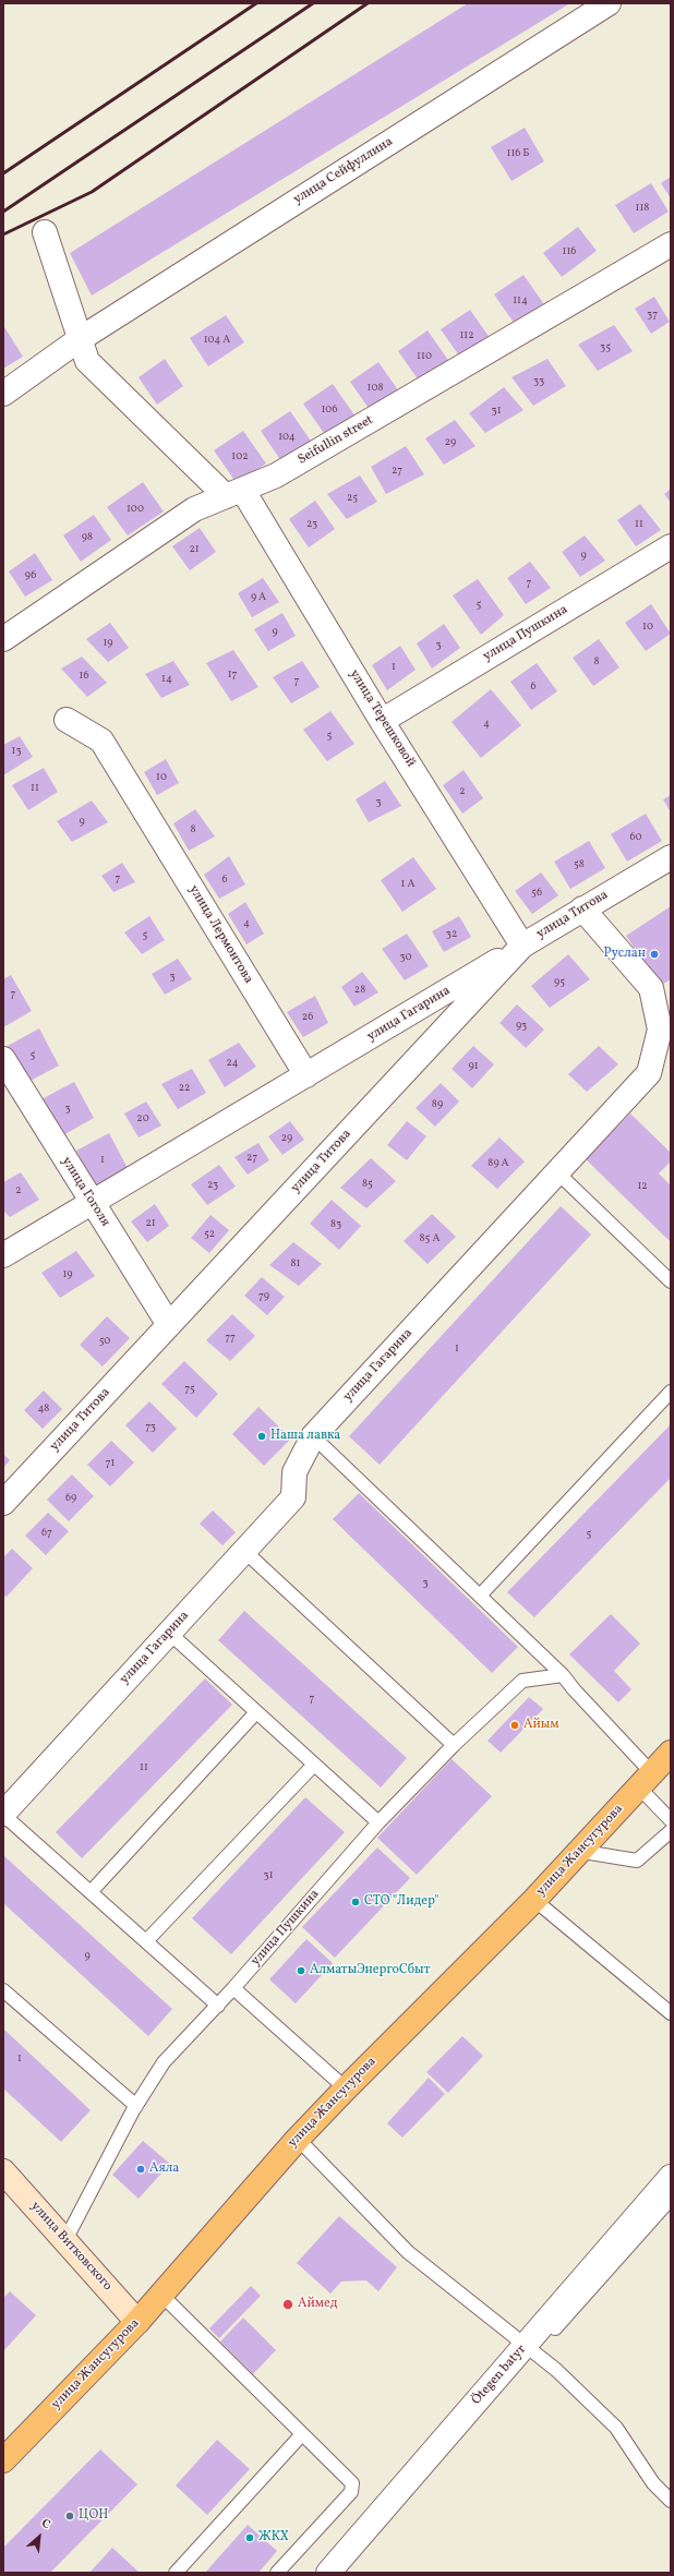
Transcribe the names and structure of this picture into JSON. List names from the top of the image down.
{
  "streets": {
    "main road": ["улица Жансугурова"],
    "street": [
      "улица Сейфуллина",
      "Seifullin street",
      "улица Пушкина",
      "улица Терешковой",
      "улица Титова",
      "улица Лермонтова",
      "улица Гагарина",
      "улица Гоголя",
      "улица Витковского",
      "Ötegen batyr"
    ]
  },
  "crossings": [
    ["улица Сейфуллина", "улица Терешковой"],
    ["Seifullin street", "улица Терешковой"],
    ["улица Пушкина", "улица Терешковой"],
    ["улица Пушкина", "улица Витковского"],
    ["улица Терешковой", "улица Титова"],
    ["улица Терешковой", "улица Гагарина"],
    ["улица Титова", "улица Гагарина"],
    ["улица Титова", "улица Гоголя"],
    ["улица Лермонтова", "улица Гагарина"],
    ["улица Гагарина", "улица Гоголя"],
    ["улица Жансугурова", "улица Витковского"]
  ],
  "places": [
    "Руслан",
    "Наша лавка",
    "Айым",
    "СТО \"Лидер\"",
    "АлматыЭнергоСбыт",
    "Аяла",
    "Аймед",
    "ЦОН",
    "ЖКХ"
  ],
  "house_numbers": [
    "116 Б",
    "118",
    "116",
    "114",
    "37",
    "112",
    "104 А",
    "35",
    "110",
    "33",
    "108",
    "106",
    "31",
    "104",
    "29",
    "102",
    "27",
    "25",
    "100",
    "23",
    "11",
    "98",
    "21",
    "9",
    "96",
    "7",
    "9 А",
    "5",
    "10",
    "9",
    "19",
    "3",
    "8",
    "1",
    "17",
    "16",
    "14",
    "7",
    "6",
    "4",
    "5",
    "13",
    "10",
    "11",
    "2",
    "3",
    "9",
    "8",
    "60",
    "58",
    "7",
    "6",
    "1 А",
    "56",
    "4",
    "32",
    "5",
    "30",
    "3",
    "95",
    "28",
    "7",
    "26",
    "93",
    "5",
    "24",
    "91",
    "22",
    "89",
    "3",
    "20",
    "29",
    "27",
    "1",
    "89 А",
    "85",
    "23",
    "12",
    "2",
    "21",
    "83",
    "52",
    "85 А",
    "81",
    "19",
    "79",
    "77",
    "50",
    "1",
    "75",
    "48",
    "73",
    "71",
    "69",
    "67",
    "5",
    "3",
    "7",
    "11",
    "31",
    "9",
    "1"
  ],
  "north": "top right"
}
